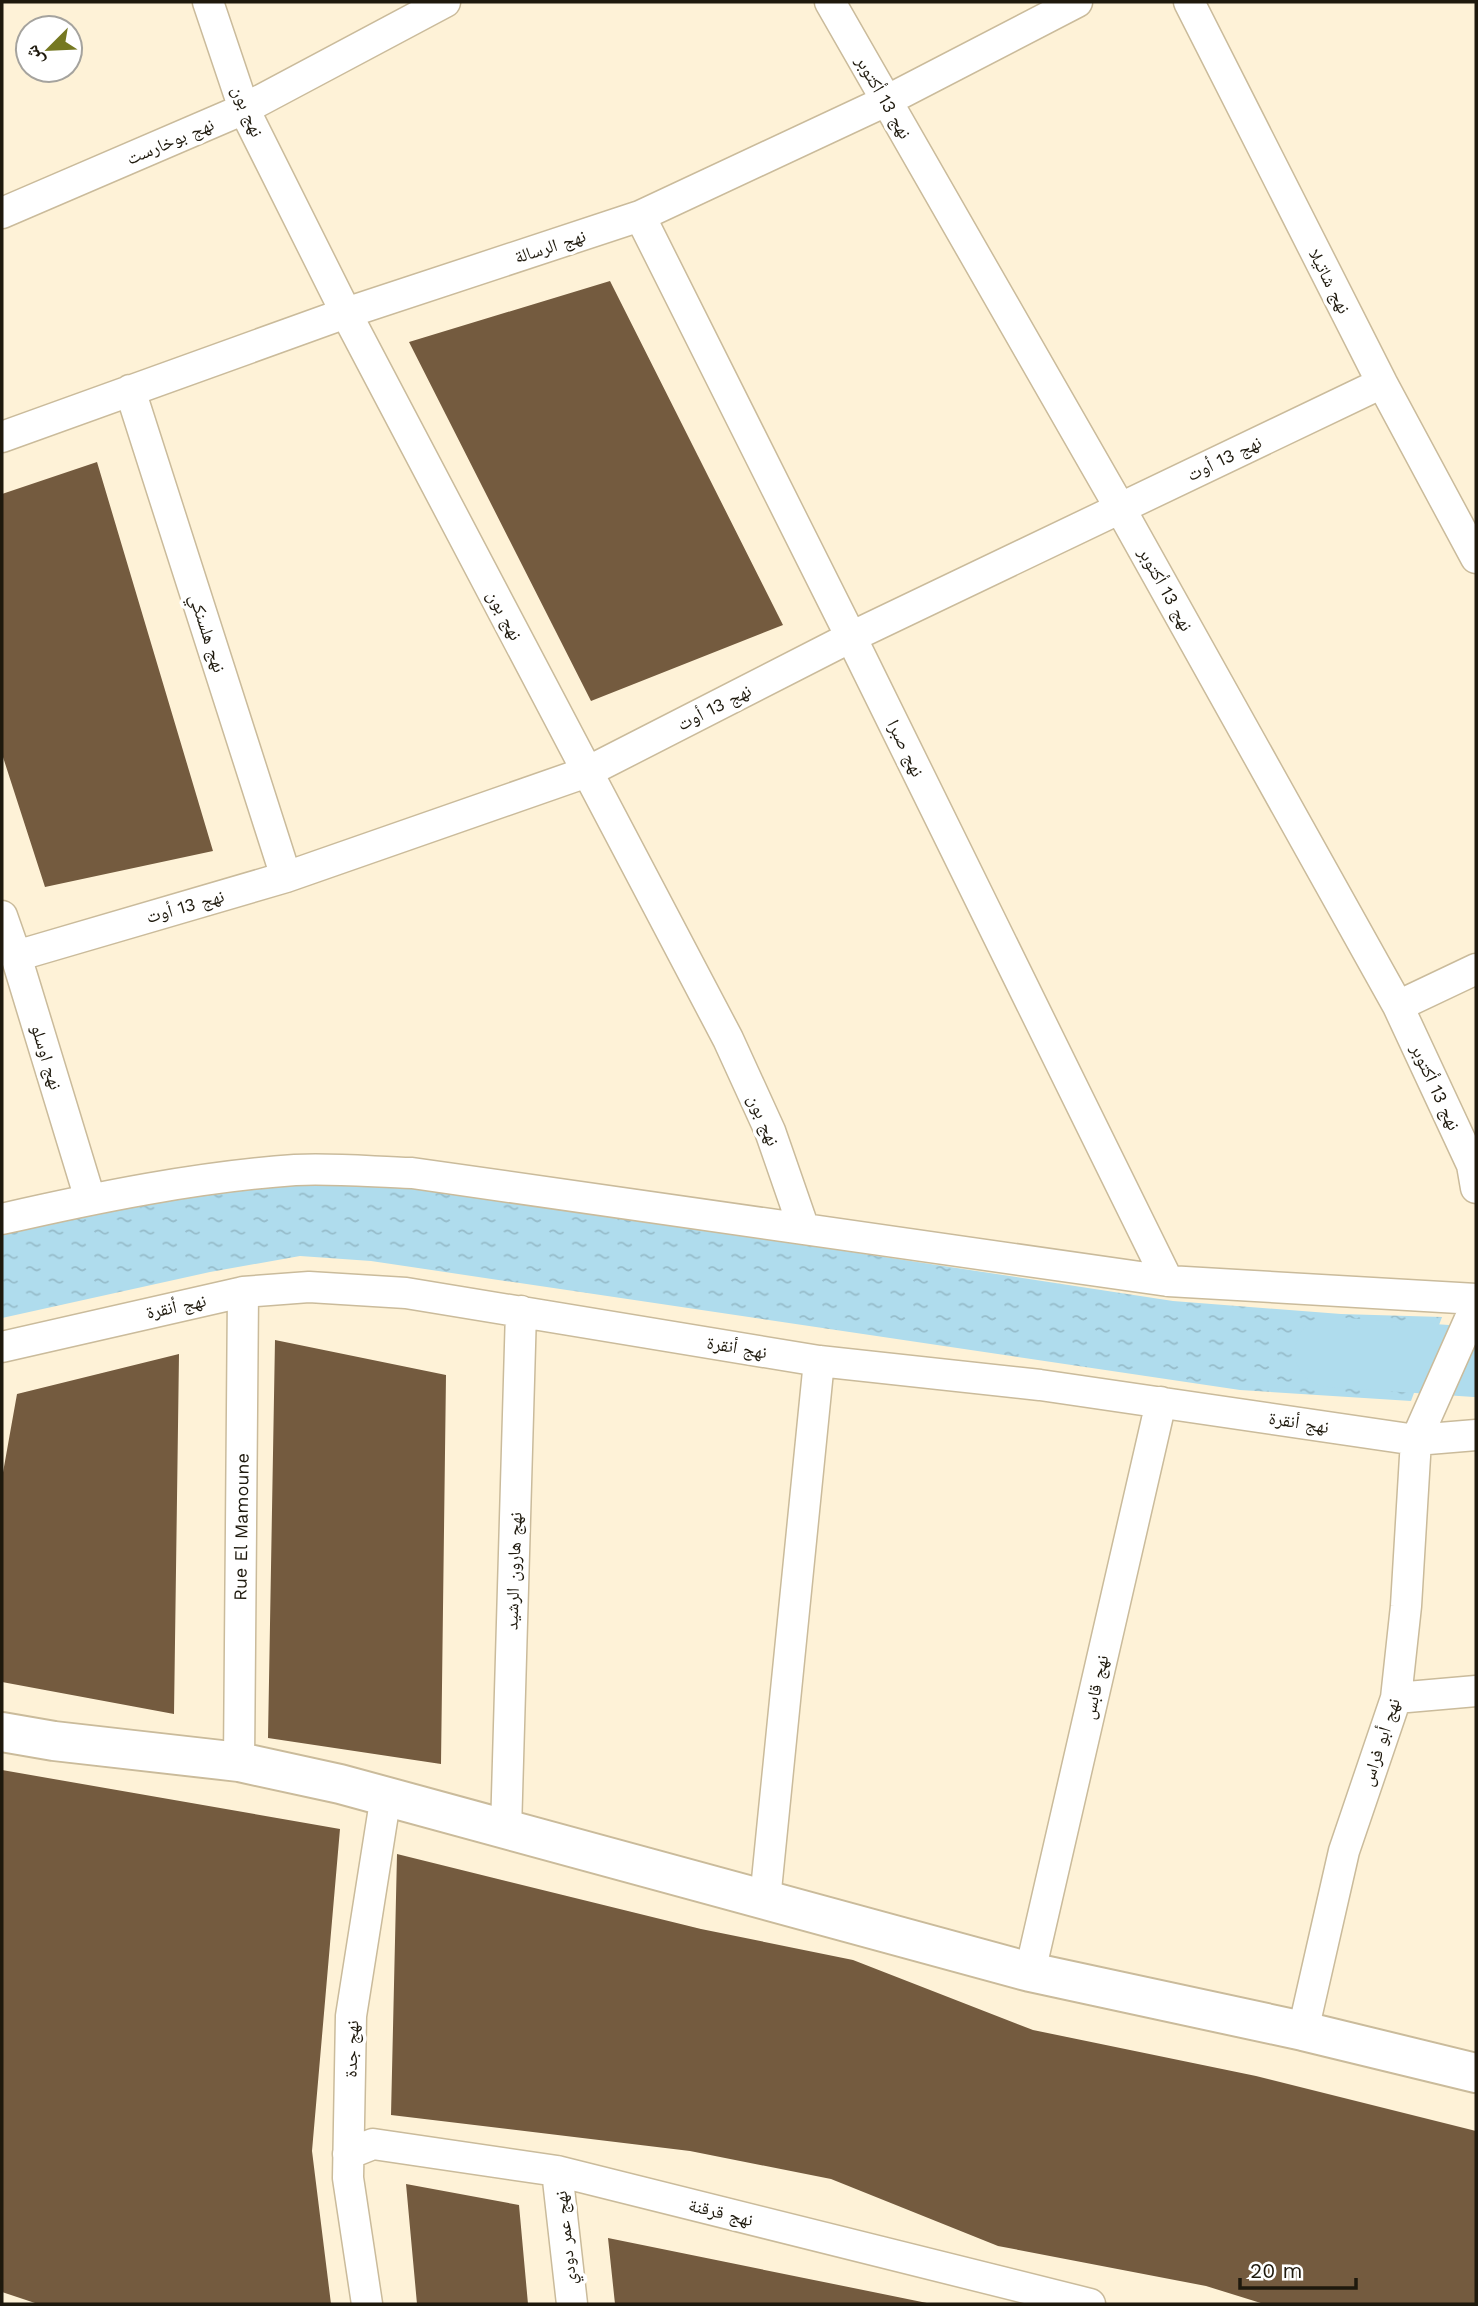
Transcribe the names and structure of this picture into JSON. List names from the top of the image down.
{
  "streets": {
    "street": [
      "نهج 13 أكتوبر",
      "نهج بون",
      "نهج بوخارست",
      "نهج الرسالة",
      "نهج شاتيلا",
      "نهج 13 أوت",
      "نهج هلسنكي",
      "نهج صبرا",
      "نهج اوسلو",
      "نهج أنقرة",
      "Rue El Mamoune",
      "نهج هارون الرشيد",
      "نهج قابس",
      "نهج أبو فراس",
      "نهج جدة",
      "نهج قرقنة",
      "نهج عمر دودي"
    ]
  },
  "crossings": [
    ["نهج 13 أكتوبر", "نهج الرسالة"],
    ["نهج 13 أكتوبر", "نهج 13 أوت"],
    ["نهج بون", "نهج بوخارست"],
    ["نهج بون", "نهج الرسالة"],
    ["نهج بون", "نهج 13 أوت"],
    ["نهج الرسالة", "نهج هلسنكي"],
    ["نهج الرسالة", "نهج صبرا"],
    ["نهج شاتيلا", "نهج 13 أوت"],
    ["نهج 13 أوت", "نهج هلسنكي"],
    ["نهج 13 أوت", "نهج صبرا"],
    ["نهج 13 أوت", "نهج اوسلو"],
    ["نهج أنقرة", "Rue El Mamoune"],
    ["نهج أنقرة", "نهج هارون الرشيد"],
    ["نهج أنقرة", "نهج قابس"],
    ["نهج أنقرة", "نهج أبو فراس"],
    ["نهج جدة", "نهج قرقنة"],
    ["نهج قرقنة", "نهج عمر دودي"]
  ],
  "scale_bar": "20 m",
  "north": "bottom left"
}
